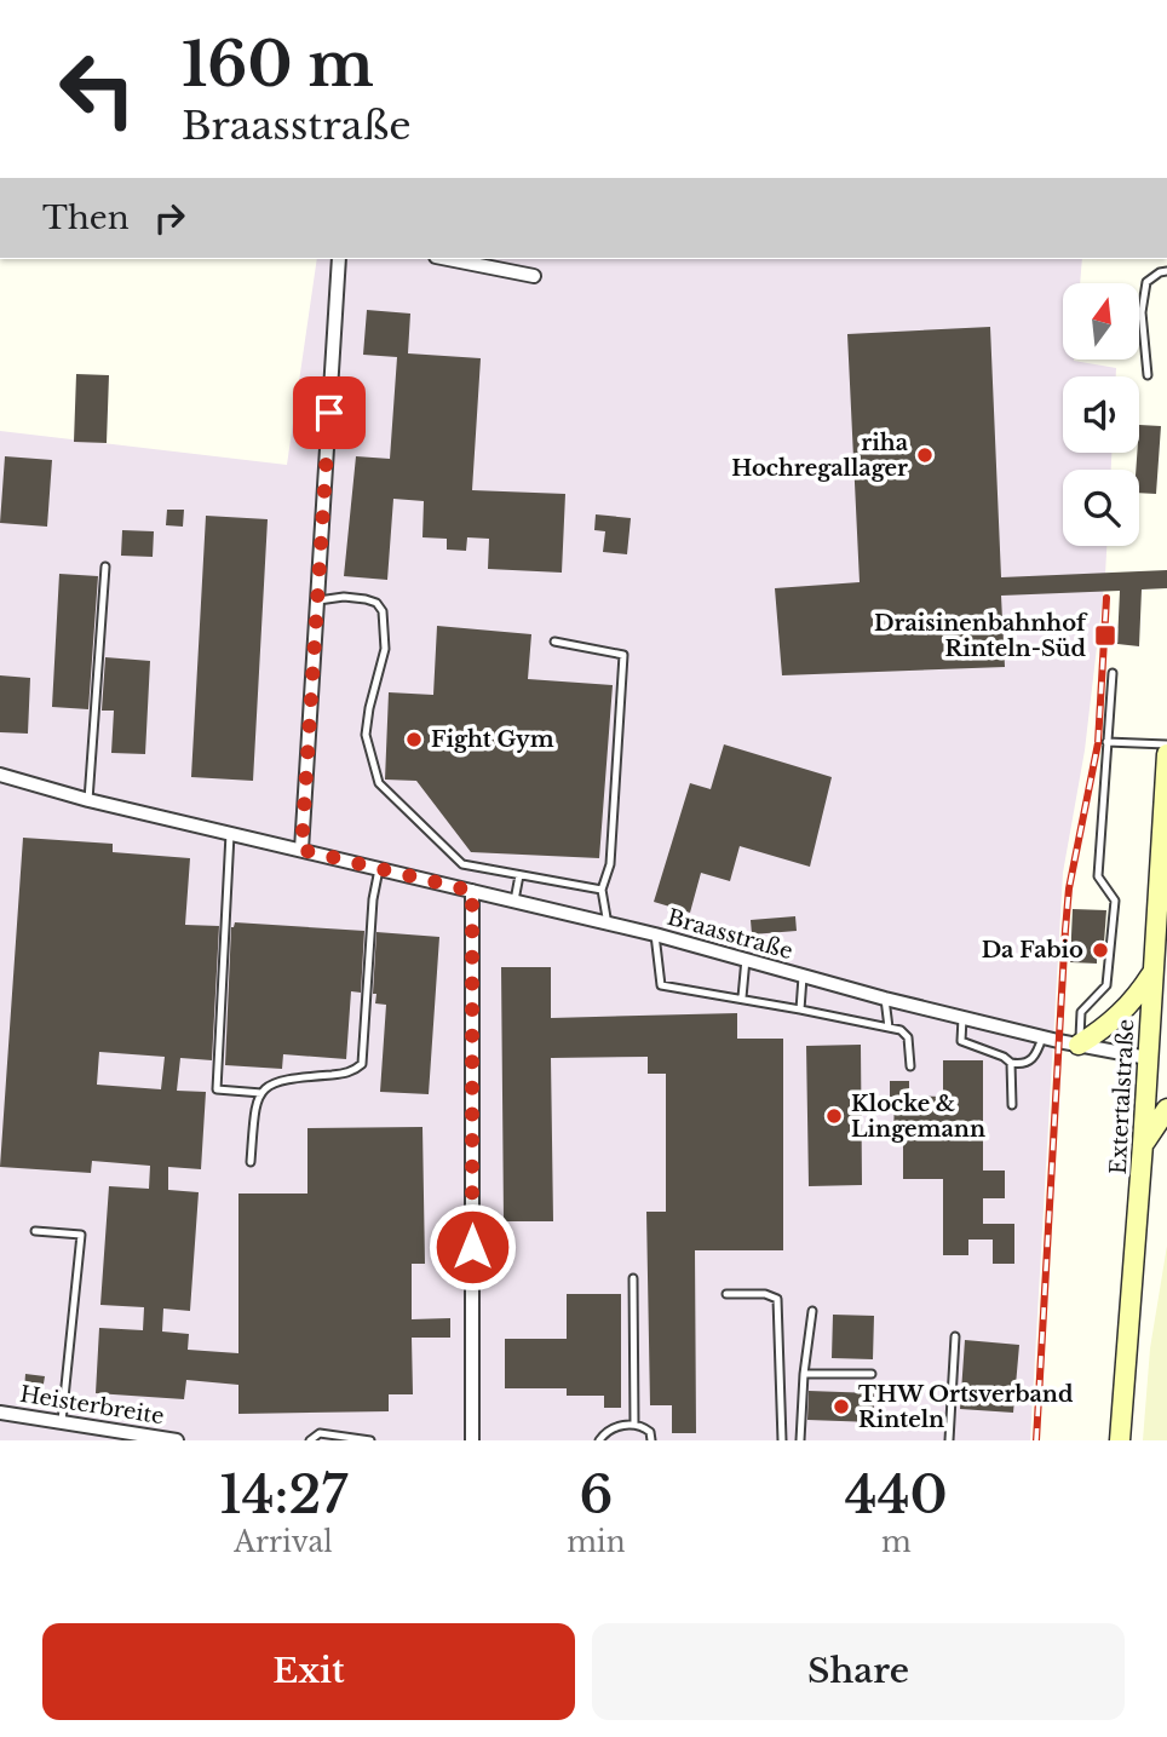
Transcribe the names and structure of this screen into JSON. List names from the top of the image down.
{
  "streets": {
    "main road": ["Extertalstraße"],
    "street": ["Braasstraße", "Heisterbreite"]
  },
  "crossings": [
    ["Braasstraße", "Extertalstraße"]
  ],
  "places": {
    "other": [
      "riha Hochregallager",
      "Fight Gym",
      "Da Fabio",
      "Klocke & Lingemann",
      "THW Ortsverband Rinteln"
    ],
    "transit": ["Draisinenbahnhof Rinteln-Süd"]
  },
  "north": "top",
  "page": {
    "turn": ["160 m", "Braasstraße"],
    "then": "Then",
    "eta": [
      "14:27",
      "Arrival",
      "6",
      "min",
      "440",
      "m"
    ],
    "buttons": ["Exit", "Share"]
  }
}
